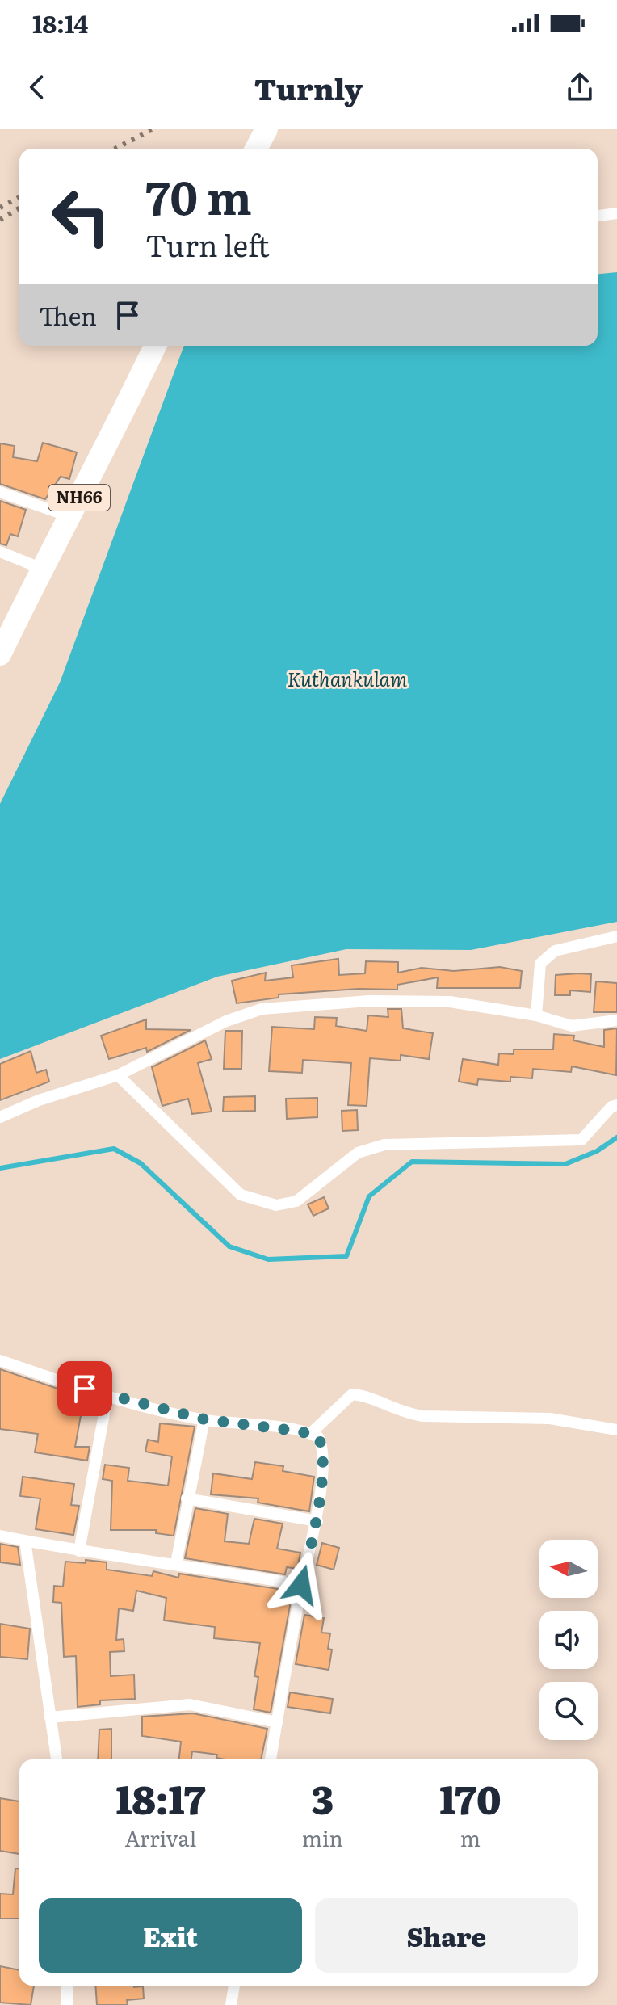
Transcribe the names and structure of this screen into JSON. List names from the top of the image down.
{
  "streets": {
    "highway": ["NH66"]
  },
  "water": ["Kuthankulam"],
  "north": "left",
  "page": {
    "status": "18:14",
    "header": "Turnly",
    "turn": ["70 m", "Turn left"],
    "then": "Then",
    "eta": [
      "18:17",
      "Arrival",
      "3",
      "min",
      "170",
      "m"
    ],
    "buttons": ["Exit", "Share"]
  }
}
